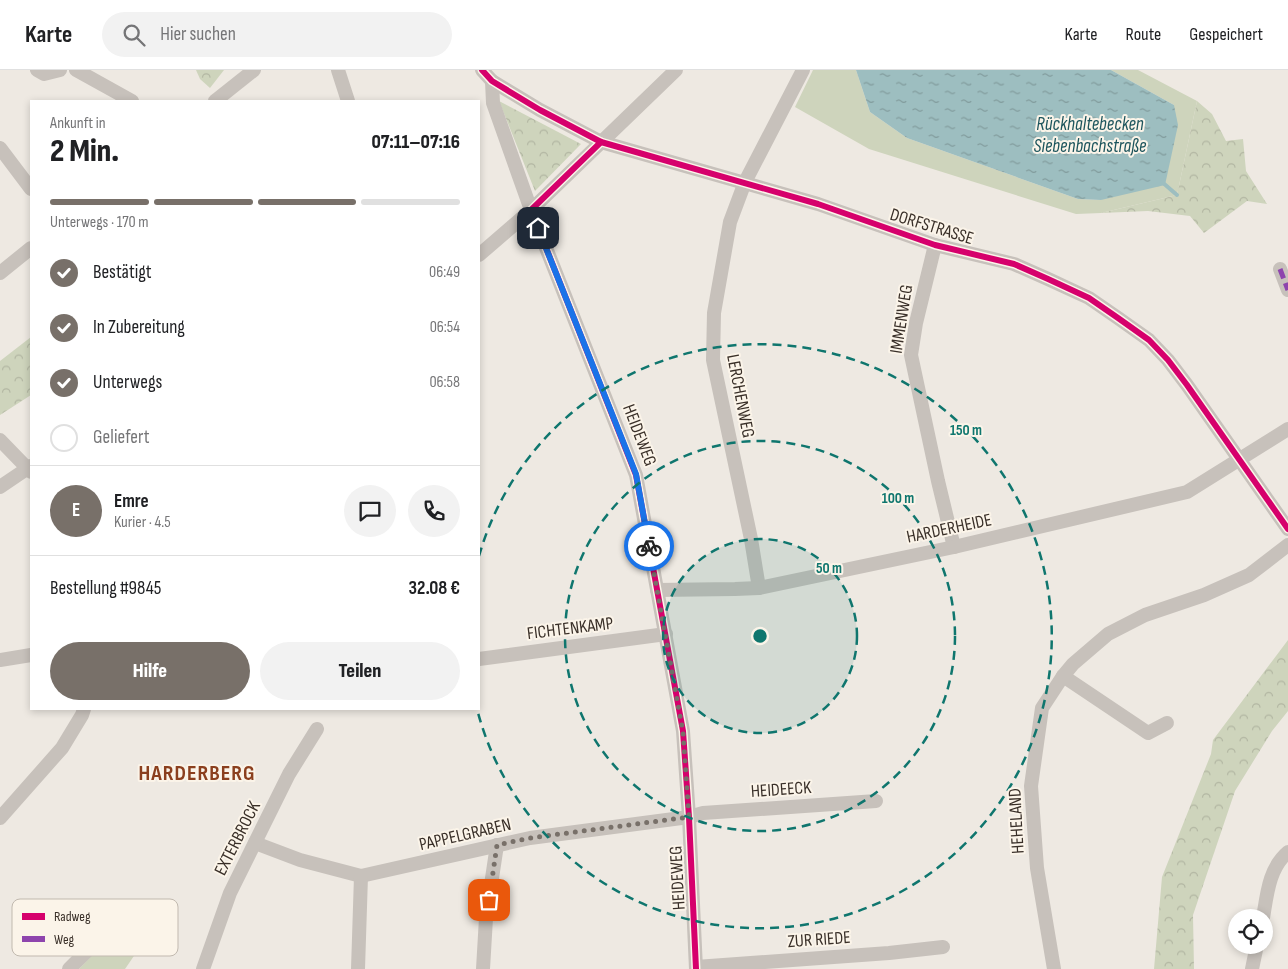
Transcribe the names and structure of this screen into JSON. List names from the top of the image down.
{
  "streets": {
    "street": [
      "DORFSTRASSE",
      "IMMENWEG",
      "LERCHENWEG",
      "HEIDEWEG",
      "HARDERHEIDE",
      "FICHTENKAMP",
      "HEIDEECK",
      "HEHELAND",
      "PAPPELGRABEN",
      "EXTERBROCK",
      "ZUR RIEDE"
    ]
  },
  "crossings": [
    ["DORFSTRASSE", "IMMENWEG"],
    ["DORFSTRASSE", "LERCHENWEG"],
    ["DORFSTRASSE", "HEIDEWEG"],
    ["DORFSTRASSE", "HARDERHEIDE"],
    ["IMMENWEG", "HARDERHEIDE"],
    ["LERCHENWEG", "HARDERHEIDE"],
    ["HEIDEWEG", "HARDERHEIDE"],
    ["HEIDEWEG", "FICHTENKAMP"],
    ["HEIDEWEG", "HEIDEECK"],
    ["HEIDEWEG", "PAPPELGRABEN"],
    ["HEIDEWEG", "ZUR RIEDE"],
    ["HEIDEECK", "PAPPELGRABEN"],
    ["PAPPELGRABEN", "EXTERBROCK"]
  ],
  "districts": ["HARDERBERG"],
  "water": ["Rückhaltebecken Siebenbachstraße"],
  "legend": ["Radweg", "Weg"],
  "page": {
    "header": "Karte",
    "search": "Hier suchen",
    "nav": ["Karte", "Route", "Gespeichert"],
    "heading": ["2 Min.", "Ankunft in", "07:11–07:16"],
    "panel": [
      "Emre",
      "Kurier · 4.5",
      "Bestellung #9845",
      "32.08 €"
    ],
    "bar": "Unterwegs · 170 m",
    "list": [
      ["Bestätigt", "06:49"],
      ["In Zubereitung", "06:54"],
      ["Unterwegs", "06:58"],
      "Geliefert"
    ],
    "round": "E",
    "buttons": ["Hilfe", "Teilen"]
  },
  "rings": ["150 m", "100 m", "50 m"]
}
